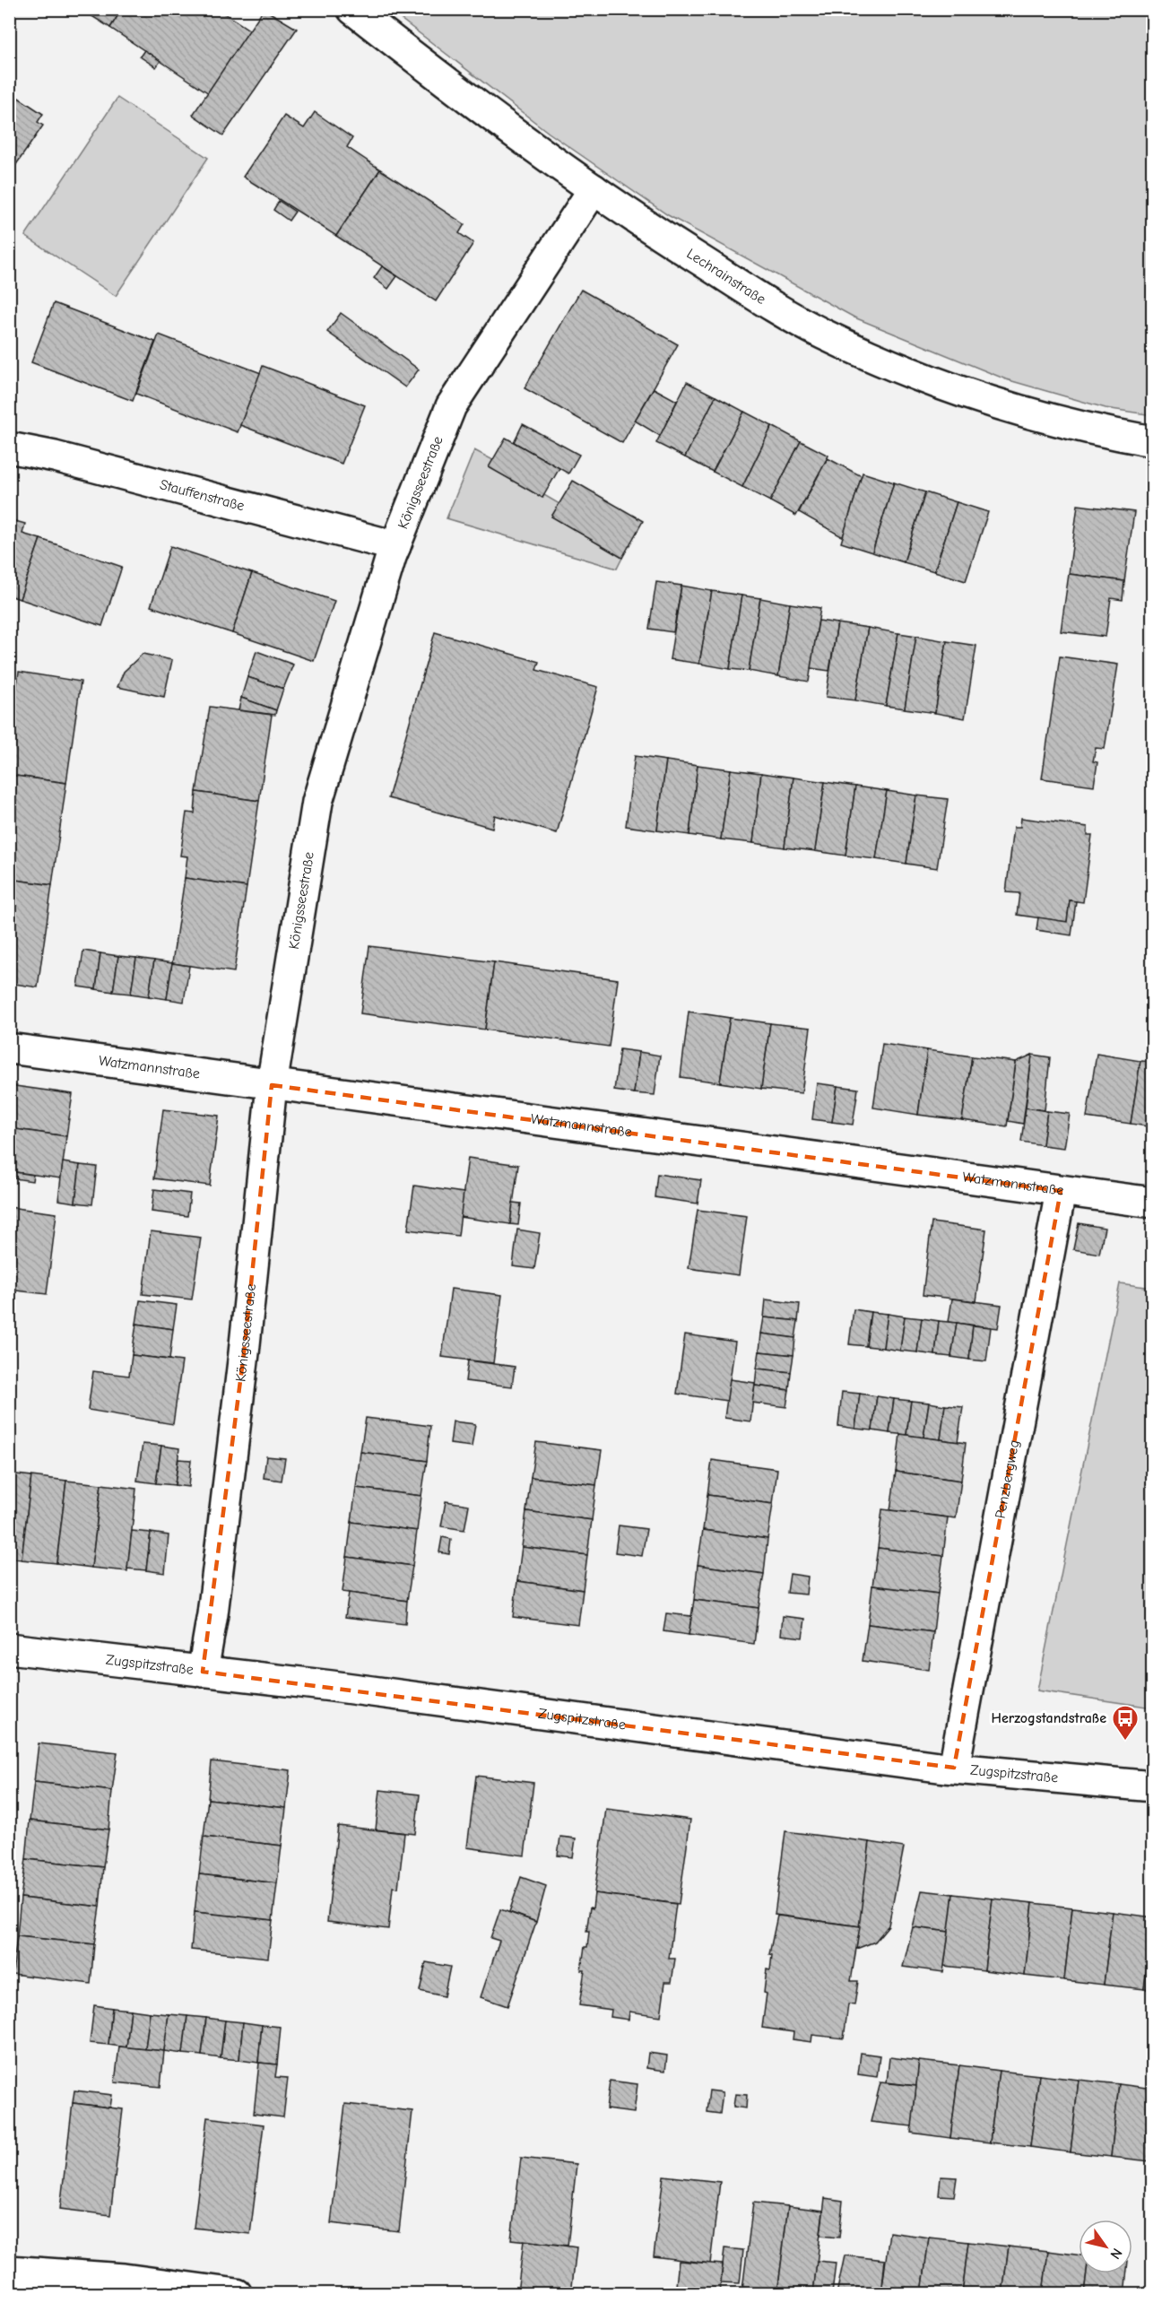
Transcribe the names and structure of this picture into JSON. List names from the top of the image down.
{
  "streets": {
    "street": [
      "Lechrainstraße",
      "Königsseestraße",
      "Stauffenstraße",
      "Watzmannstraße",
      "Penzbergweg",
      "Zugspitzstraße"
    ]
  },
  "crossings": [
    ["Lechrainstraße", "Königsseestraße"],
    ["Königsseestraße", "Stauffenstraße"],
    ["Königsseestraße", "Watzmannstraße"],
    ["Königsseestraße", "Zugspitzstraße"],
    ["Watzmannstraße", "Penzbergweg"],
    ["Penzbergweg", "Zugspitzstraße"]
  ],
  "places": {
    "bus stop": ["Herzogstandstraße"]
  },
  "north": "bottom right"
}
